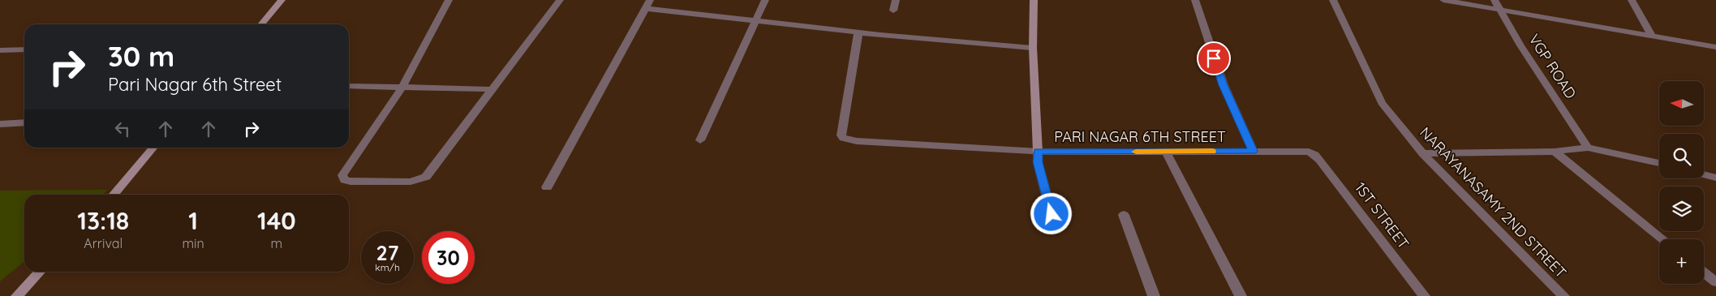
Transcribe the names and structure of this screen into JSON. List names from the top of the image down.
{
  "streets": {
    "street": [
      "VGP ROAD",
      "PARI NAGAR 6TH STREET",
      "NARAYANASAMY 2ND STREET",
      "1ST STREET"
    ]
  },
  "crossings": [
    ["PARI NAGAR 6TH STREET", "1ST STREET"]
  ],
  "north": "left",
  "page": {
    "turn": ["30 m", "Pari Nagar 6th Street"],
    "map_buttons": "+",
    "eta": [
      "13:18",
      "Arrival",
      "1",
      "min",
      "140",
      "m"
    ],
    "speed": "27 km/h",
    "limit": "30"
  }
}
